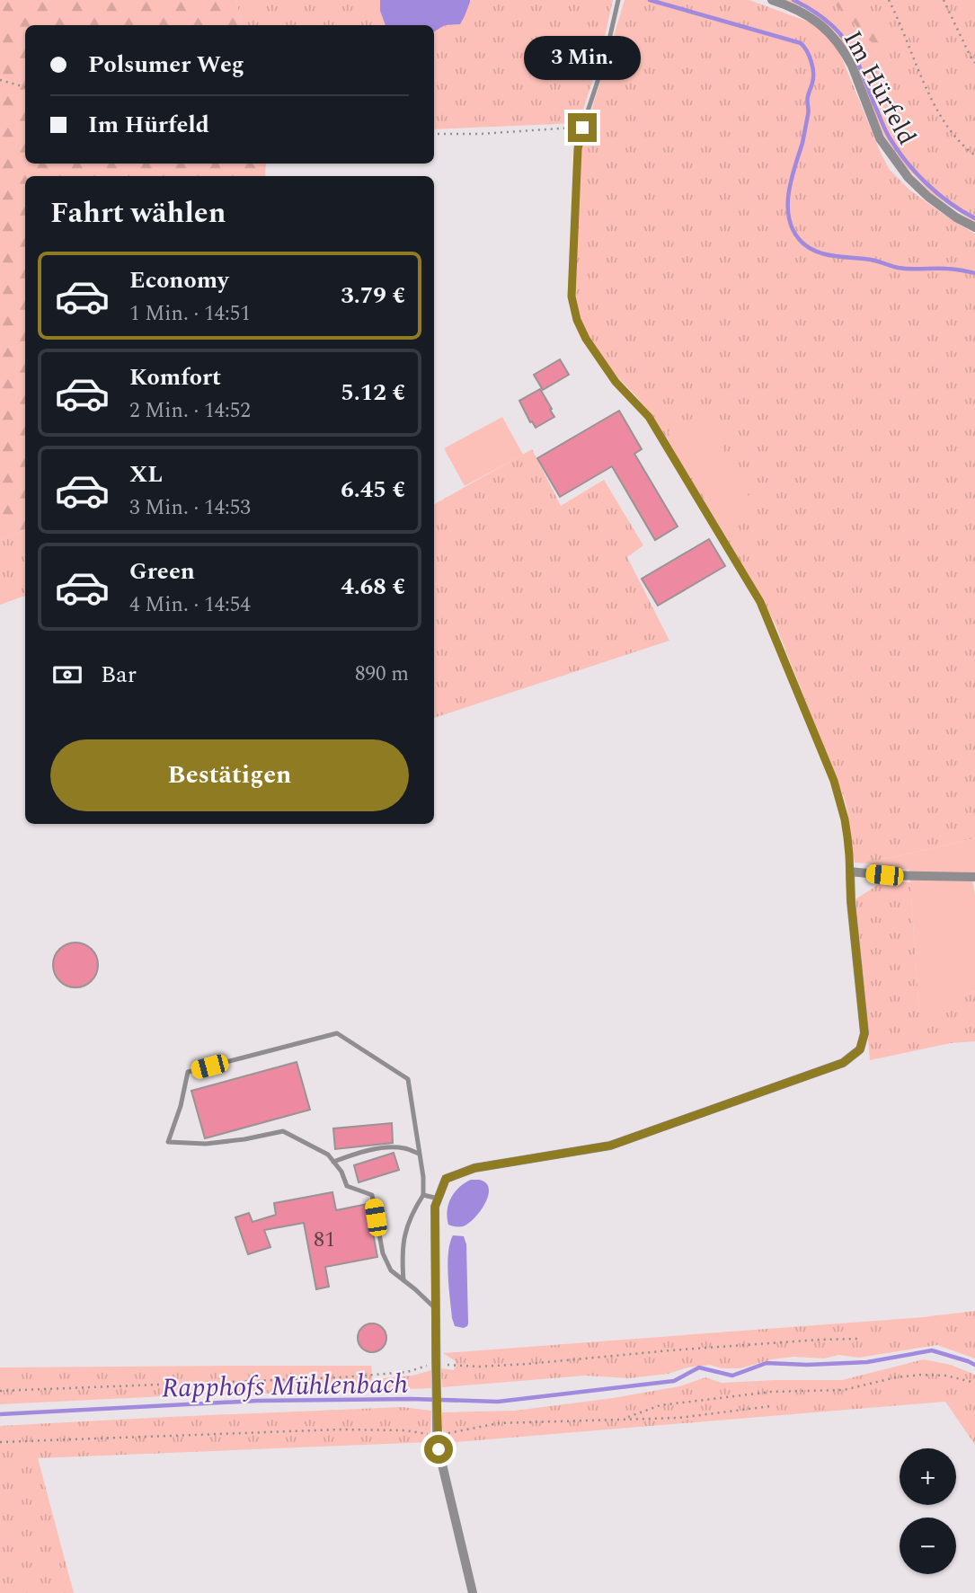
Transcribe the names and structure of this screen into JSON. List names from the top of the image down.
{
  "streets": {
    "street": ["Im Hürfeld"]
  },
  "water": ["Rapphofs Mühlenbach"],
  "house_numbers": ["81"],
  "page": {
    "banner": ["Polsumer Weg", "Im Hürfeld"],
    "bubble": "3 Min.",
    "heading": "Fahrt wählen",
    "list": [
      {
        "name": "Economy",
        "note": "1 Min. · 14:51",
        "value": "3.79 €"
      },
      {
        "name": "Komfort",
        "note": "2 Min. · 14:52",
        "value": "5.12 €"
      },
      {
        "name": "XL",
        "note": "3 Min. · 14:53",
        "value": "6.45 €"
      },
      {
        "name": "Green",
        "note": "4 Min. · 14:54",
        "value": "4.68 €"
      }
    ],
    "pay": ["Bar", "890 m"],
    "buttons": "Bestätigen",
    "map_buttons": ["+", "−"]
  }
}
